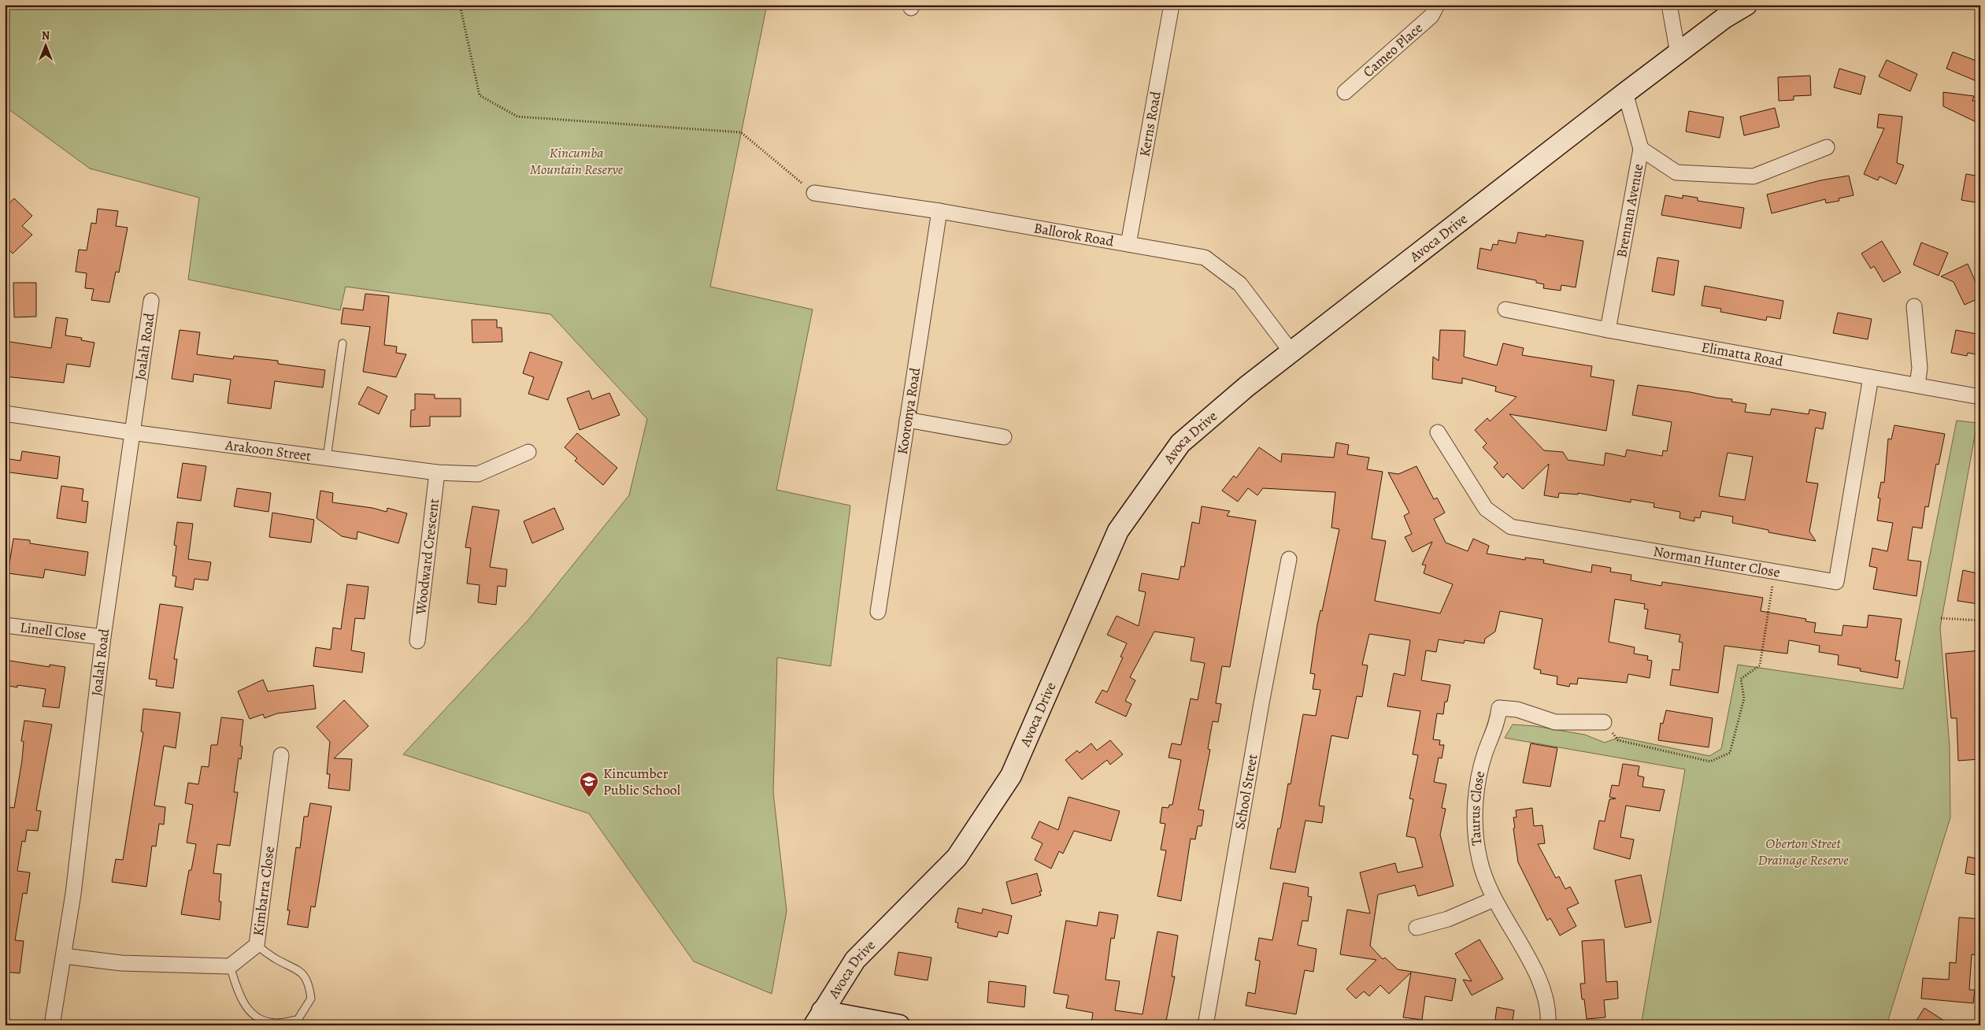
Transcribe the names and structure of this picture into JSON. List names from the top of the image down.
{
  "streets": {
    "main road": ["Avoca Drive"],
    "street": [
      "Cameo Place",
      "Kerns Road",
      "Brennan Avenue",
      "Ballorok Road",
      "Joalah Road",
      "Elimatta Road",
      "Kooronya Road",
      "Arakoon Street",
      "Woodward Crescent",
      "Norman Hunter Close",
      "Linell Close",
      "School Street",
      "Taurus Close",
      "Kimbarra Close"
    ]
  },
  "crossings": [
    ["Kerns Road", "Ballorok Road"],
    ["Brennan Avenue", "Avoca Drive"],
    ["Brennan Avenue", "Elimatta Road"],
    ["Ballorok Road", "Avoca Drive"],
    ["Ballorok Road", "Kooronya Road"],
    ["Joalah Road", "Arakoon Street"],
    ["Joalah Road", "Linell Close"],
    ["Elimatta Road", "Norman Hunter Close"],
    ["Arakoon Street", "Woodward Crescent"]
  ],
  "parks": ["Kincumba Mountain Reserve", "Oberton Street Drainage Reserve"],
  "places": {
    "school or university": ["Kincumber Public School"]
  },
  "north": "top"
}
